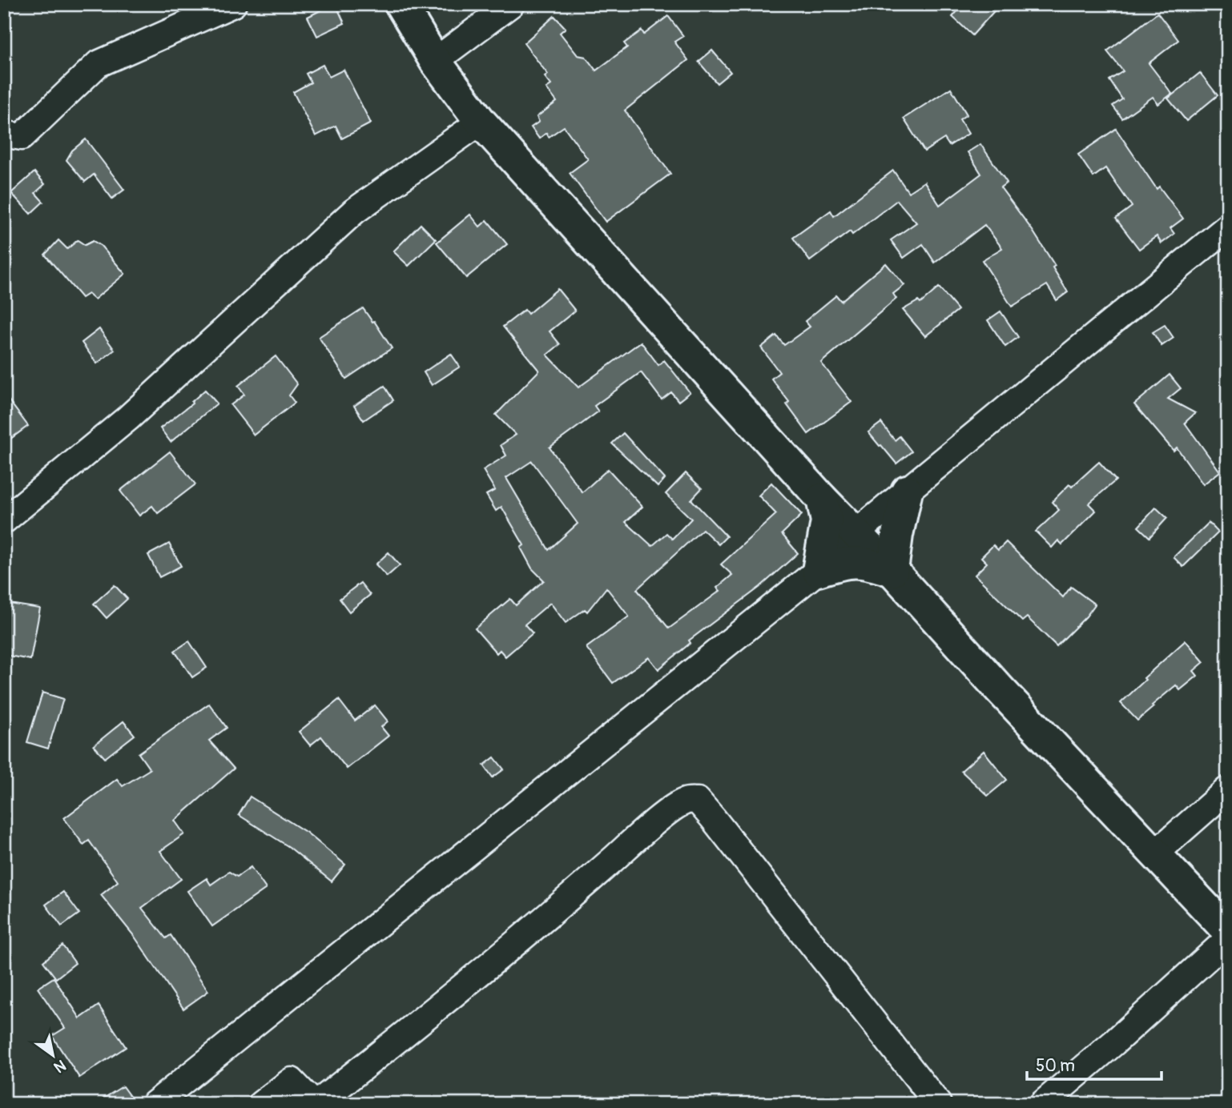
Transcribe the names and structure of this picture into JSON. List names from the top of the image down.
{
  "scale_bar": "50 m",
  "north": "bottom right"
}
